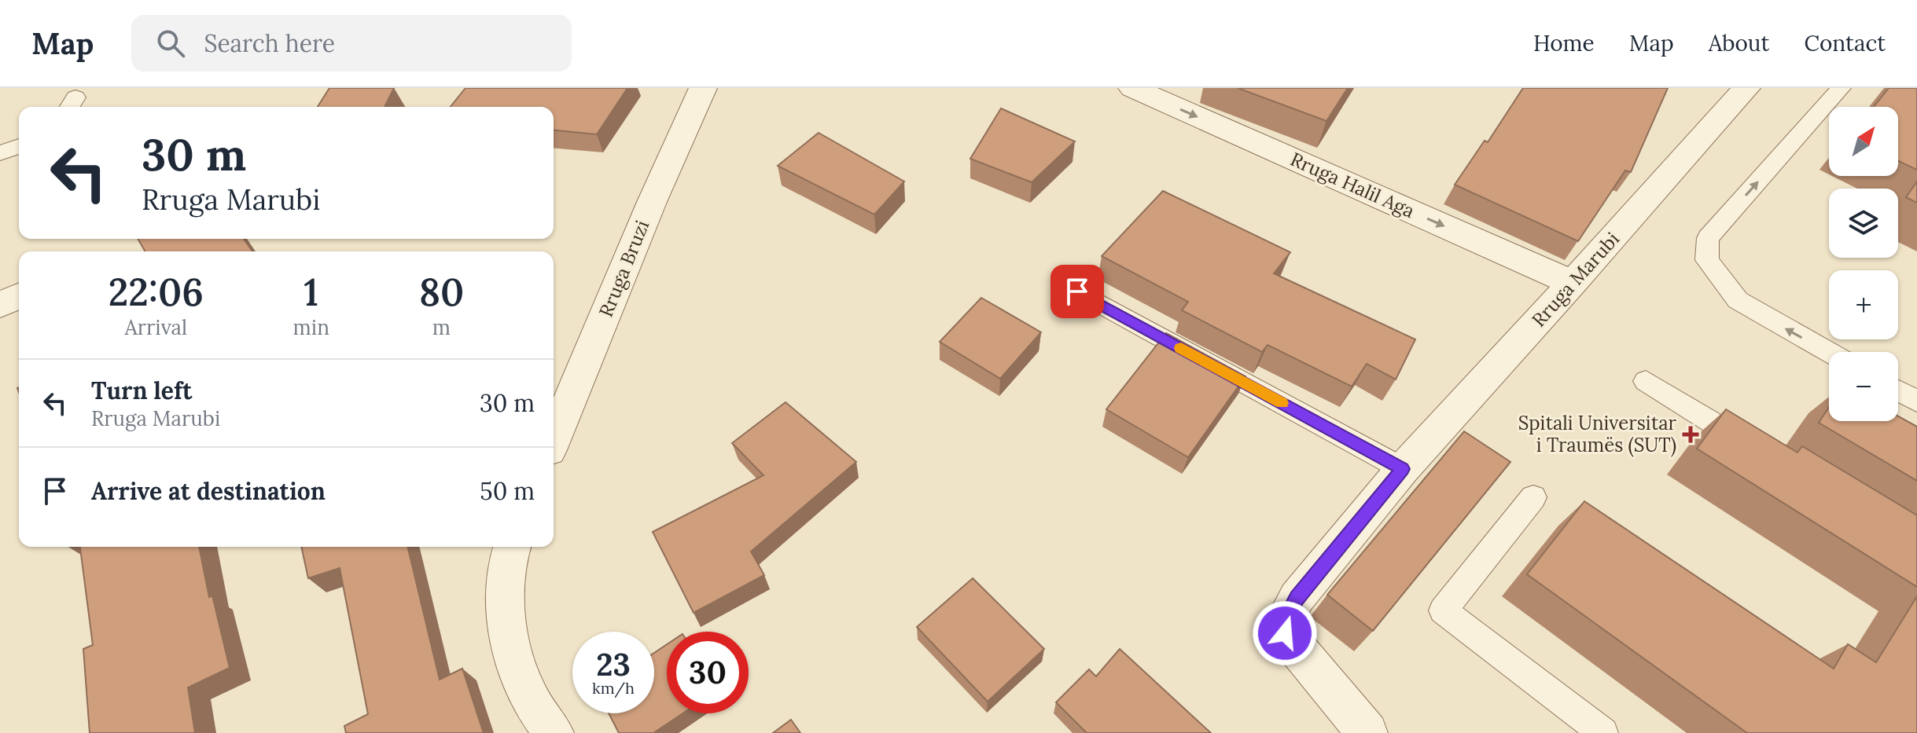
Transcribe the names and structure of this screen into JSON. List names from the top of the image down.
{
  "streets": {
    "street": ["Rruga Halil Aga", "Rruga Bruzi", "Rruga Marubi"]
  },
  "crossings": [
    ["Rruga Halil Aga", "Rruga Marubi"]
  ],
  "one_way": ["Rruga Halil Aga"],
  "places": {
    "health": ["Spitali Universitar i Traumës (SUT)"]
  },
  "north": "top right",
  "page": {
    "header": "Map",
    "search": "Search here",
    "nav": [
      "Home",
      "Map",
      "About",
      "Contact"
    ],
    "map_buttons": ["+", "−"],
    "turn": ["30 m", "Rruga Marubi"],
    "eta": [
      "22:06",
      "Arrival",
      "1",
      "min",
      "80",
      "m"
    ],
    "list": [
      {
        "name": "Turn left",
        "note": "Rruga Marubi",
        "value": "30 m"
      },
      {
        "name": "Arrive at destination",
        "value": "50 m"
      }
    ],
    "speed": "23 km/h",
    "limit": "30"
  }
}
